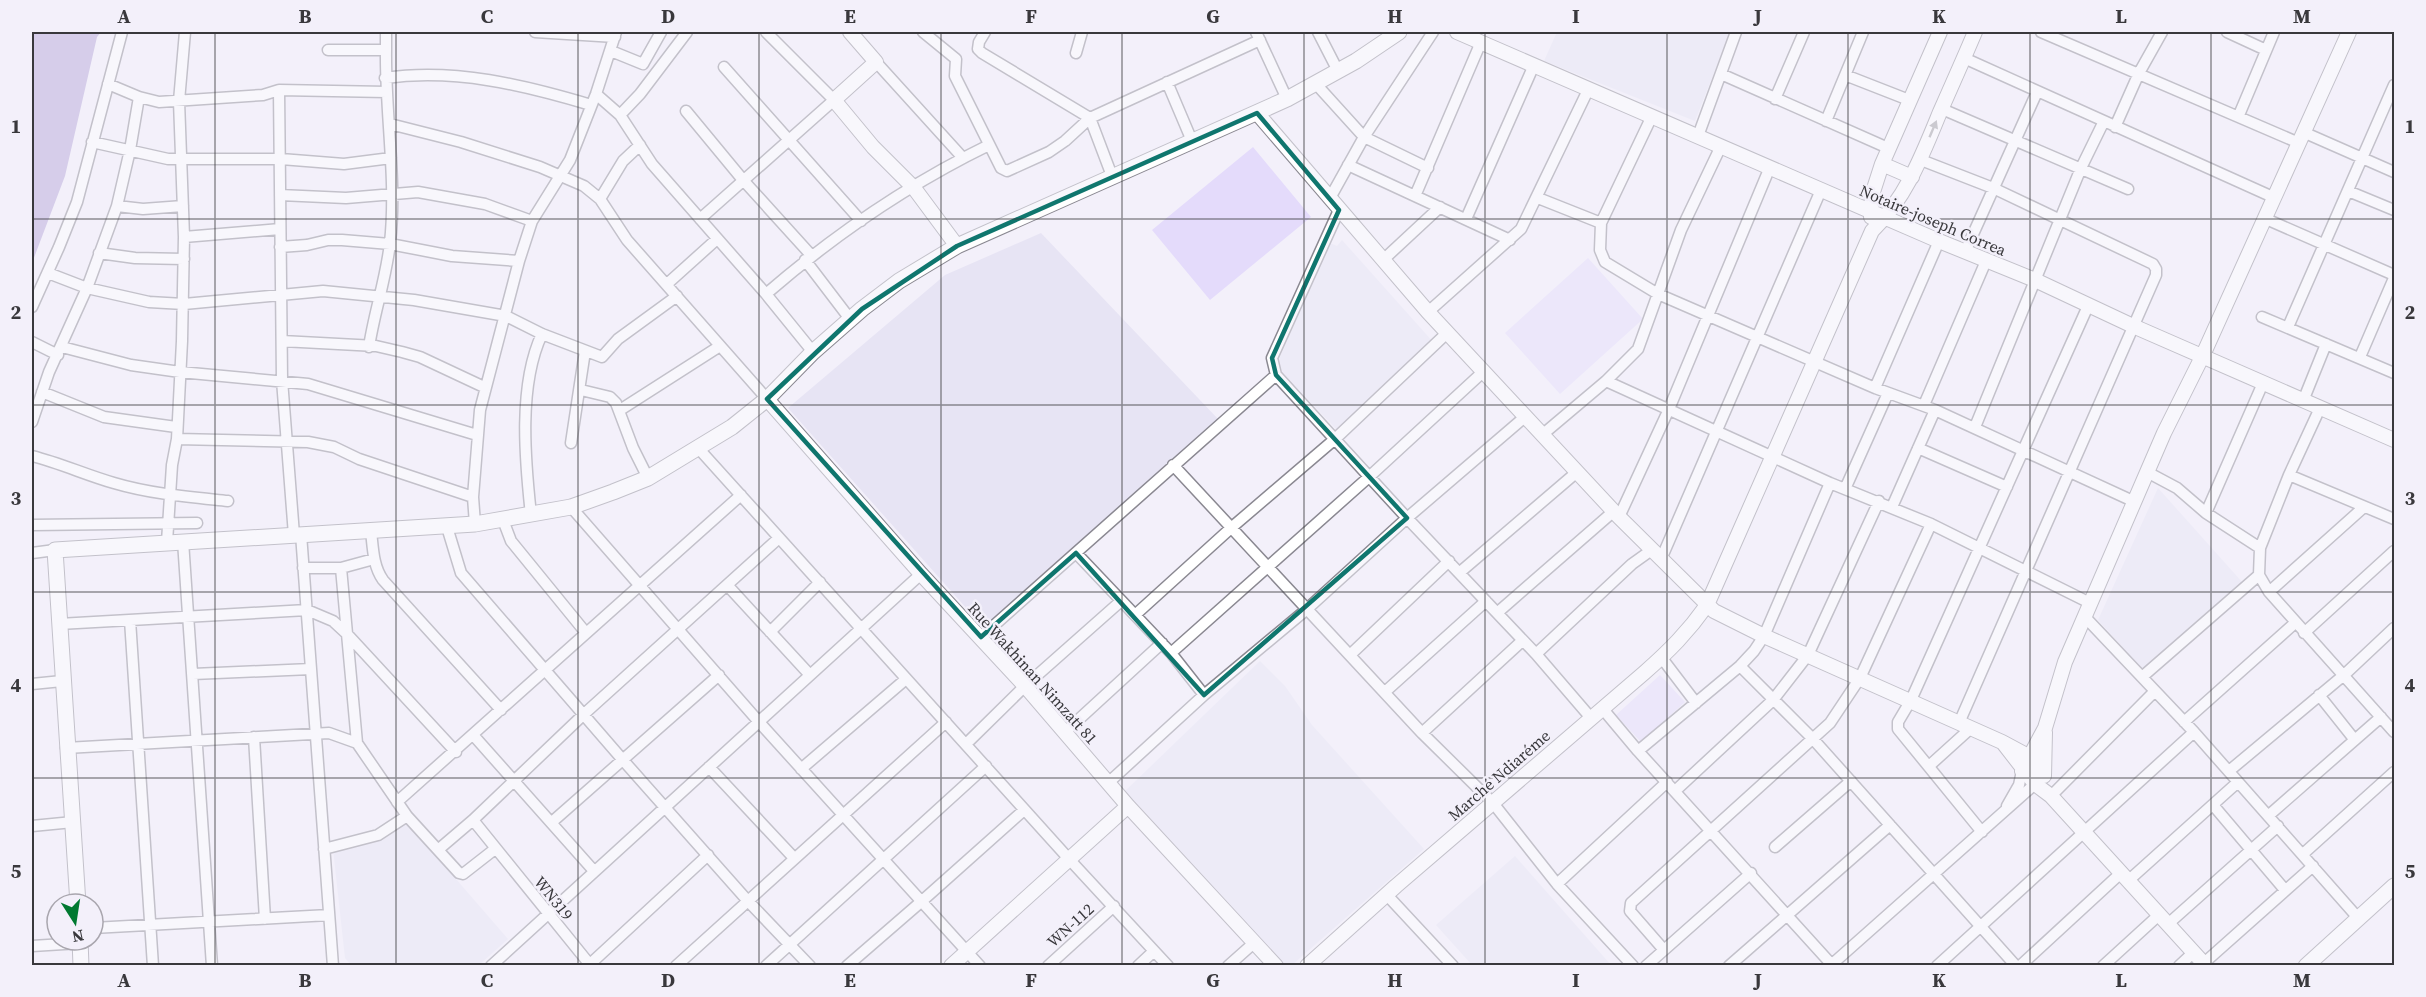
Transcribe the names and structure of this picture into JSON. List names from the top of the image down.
{
  "streets": {
    "street": [
      "Notaire-joseph Correa",
      "Rue Wakhinan Nimzatt 81",
      "Marché Ndiaréme",
      "WN319",
      "WN-112"
    ]
  },
  "north": "bottom",
  "grid": {
    "columns": [
      "A",
      "B",
      "C",
      "D",
      "E",
      "F",
      "G",
      "H",
      "I",
      "J",
      "K",
      "L",
      "M"
    ],
    "rows": [
      "1",
      "2",
      "3",
      "4",
      "5"
    ]
  }
}
